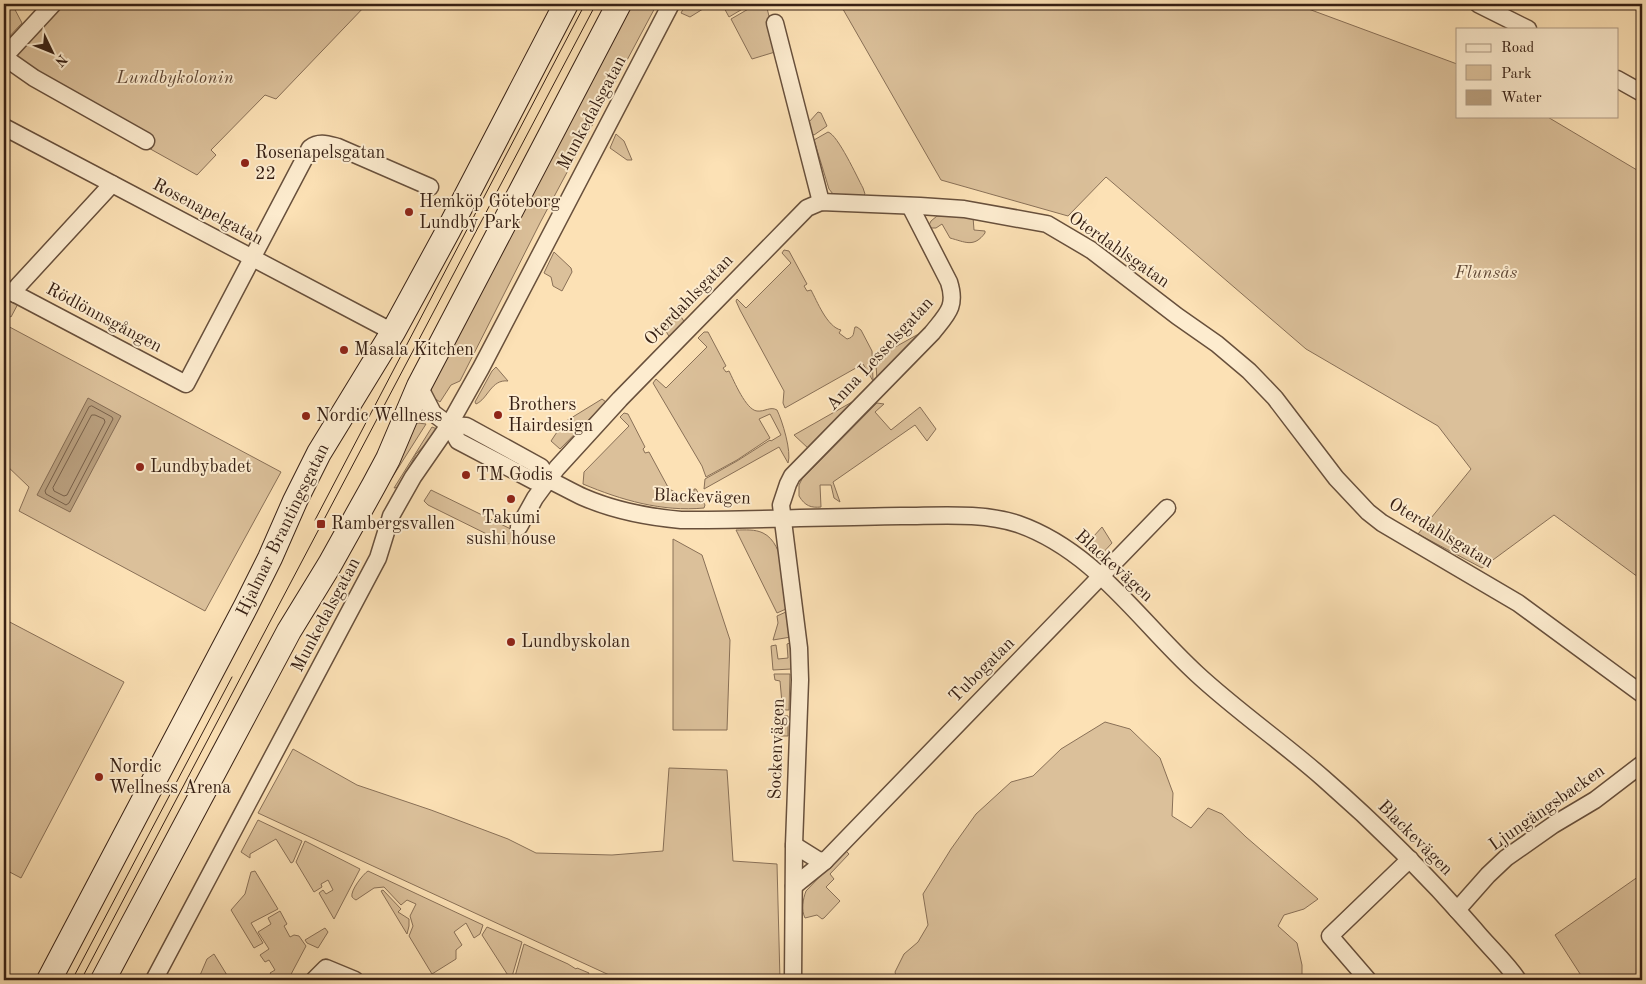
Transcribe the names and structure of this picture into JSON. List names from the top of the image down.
{
  "streets": {
    "main road": ["Hjalmar Brantingsgatan"],
    "street": [
      "Munkedalsgatan",
      "Rosenapelgatan",
      "Oterdahlsgatan",
      "Rödlönnsgången",
      "Anna Lesselsgatan",
      "Blackevägen",
      "Tubogatan",
      "Sockenvägen",
      "Ljungängsbacken"
    ]
  },
  "crossings": [
    ["Munkedalsgatan", "Blackevägen"],
    ["Rosenapelgatan", "Rödlönnsgången"],
    ["Rosenapelgatan", "Hjalmar Brantingsgatan"],
    ["Oterdahlsgatan", "Anna Lesselsgatan"],
    ["Oterdahlsgatan", "Blackevägen"],
    ["Anna Lesselsgatan", "Blackevägen"],
    ["Anna Lesselsgatan", "Sockenvägen"],
    ["Blackevägen", "Tubogatan"],
    ["Blackevägen", "Sockenvägen"],
    ["Blackevägen", "Ljungängsbacken"],
    ["Tubogatan", "Sockenvägen"]
  ],
  "parks": ["Lundbykolonin", "Flunsås"],
  "places": {
    "other": [
      "Rosenapelsgatan 22",
      "Hemköp Göteborg Lundby Park",
      "Masala Kitchen",
      "Brothers Hairdesign",
      "Nordic Wellness",
      "Lundbybadet",
      "TM Godis",
      "Takumi sushi house",
      "Lundbyskolan",
      "Nordic Wellness Arena"
    ],
    "transit": ["Rambergsvallen"]
  },
  "legend": ["Road", "Park", "Water"],
  "north": "bottom right"
}
